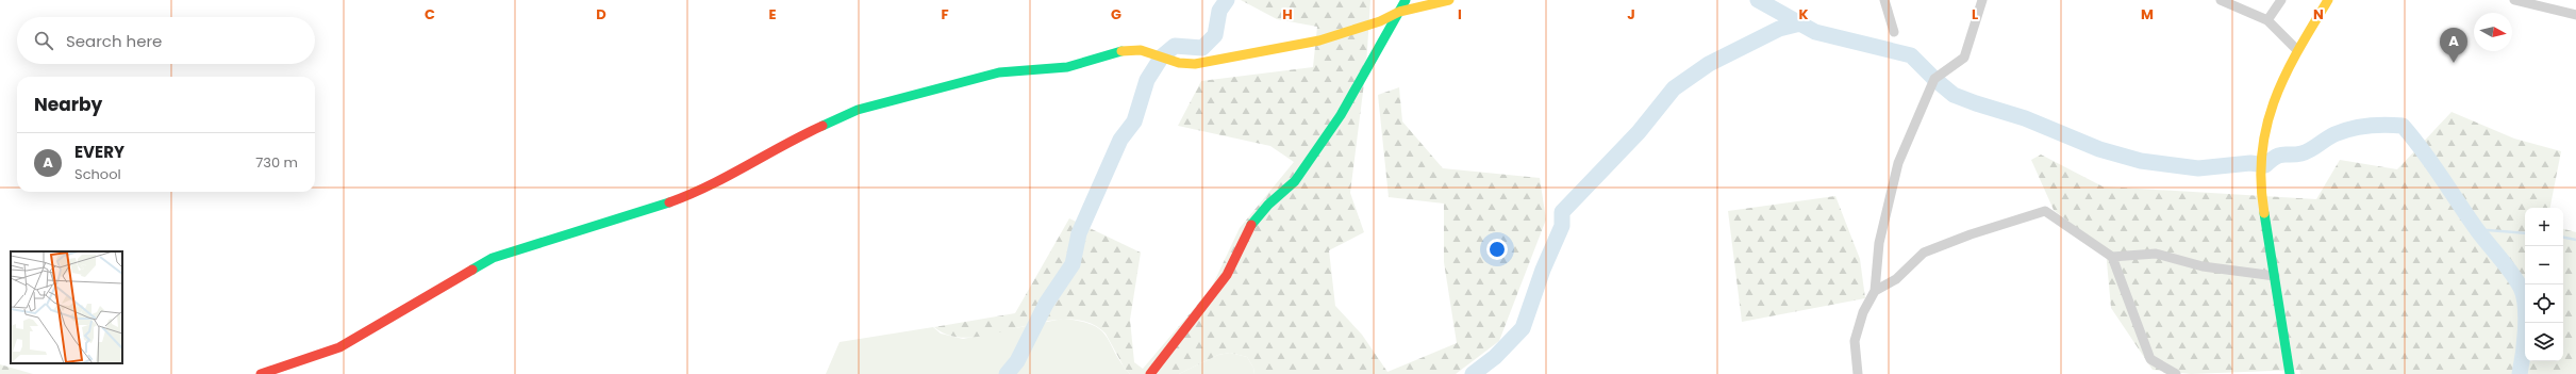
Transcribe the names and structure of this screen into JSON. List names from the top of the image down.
{
  "north": "right",
  "page": {
    "search": "Search here",
    "pins": "A",
    "heading": "Nearby",
    "list": [
      {
        "mark": "A",
        "name": "EVERY",
        "note": "School",
        "value": "730 m"
      }
    ],
    "map_buttons": ["+", "−"]
  },
  "grid": {
    "columns": [
      "C",
      "D",
      "E",
      "F",
      "G",
      "H",
      "I",
      "J",
      "K",
      "L",
      "M",
      "N"
    ]
  }
}
